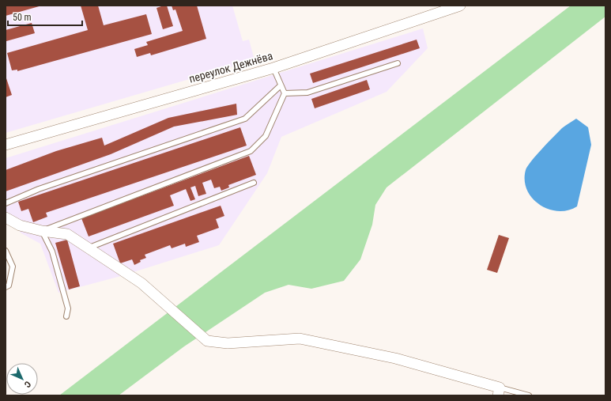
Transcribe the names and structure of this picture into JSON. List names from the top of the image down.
{
  "streets": {
    "street": ["переулок Дежнёва"]
  },
  "scale_bar": "50 m",
  "north": "bottom right"
}
